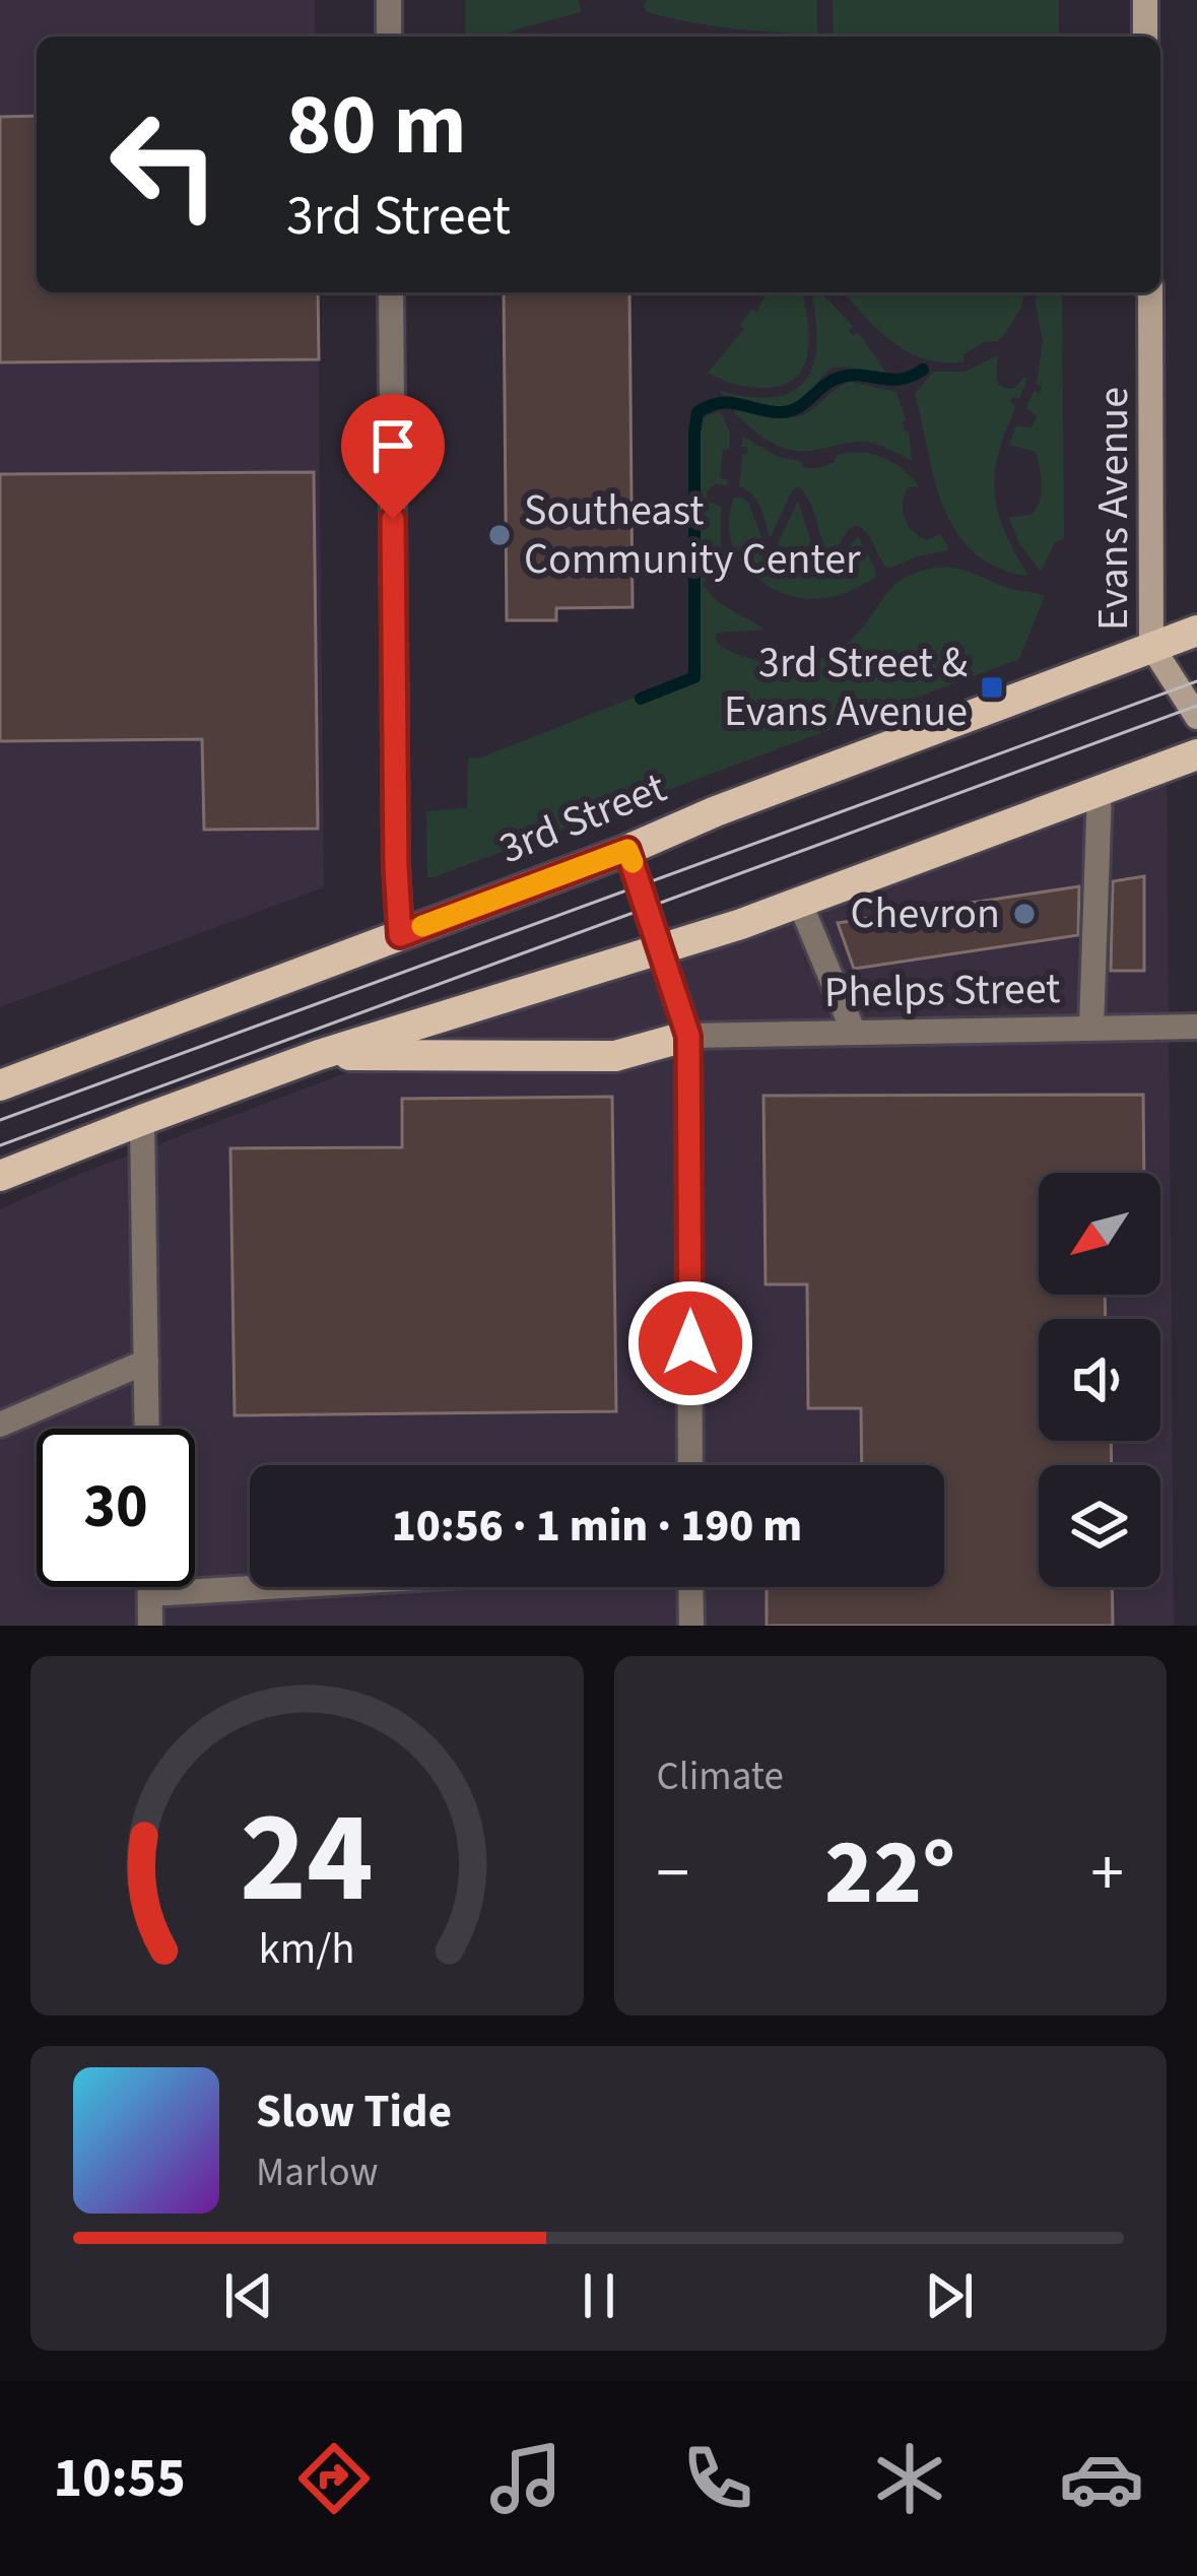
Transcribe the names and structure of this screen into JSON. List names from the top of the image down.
{
  "streets": {
    "main road": ["Evans Avenue", "3rd Street"],
    "street": ["Phelps Street"]
  },
  "crossings": [
    ["Evans Avenue", "3rd Street"]
  ],
  "places": {
    "other": ["Southeast Community Center", "Chevron"],
    "transit": ["3rd Street & Evans Avenue"]
  },
  "north": "bottom left",
  "page": {
    "turn": ["80 m", "3rd Street"],
    "limit": "30",
    "trip": "10:56 · 1 min · 190 m",
    "tile": "Climate",
    "heat": ["−", "22°", "+"],
    "song": ["Slow Tide", "Marlow"],
    "tabs": "10:55",
    "gauge": ["24", "km/h"]
  }
}
